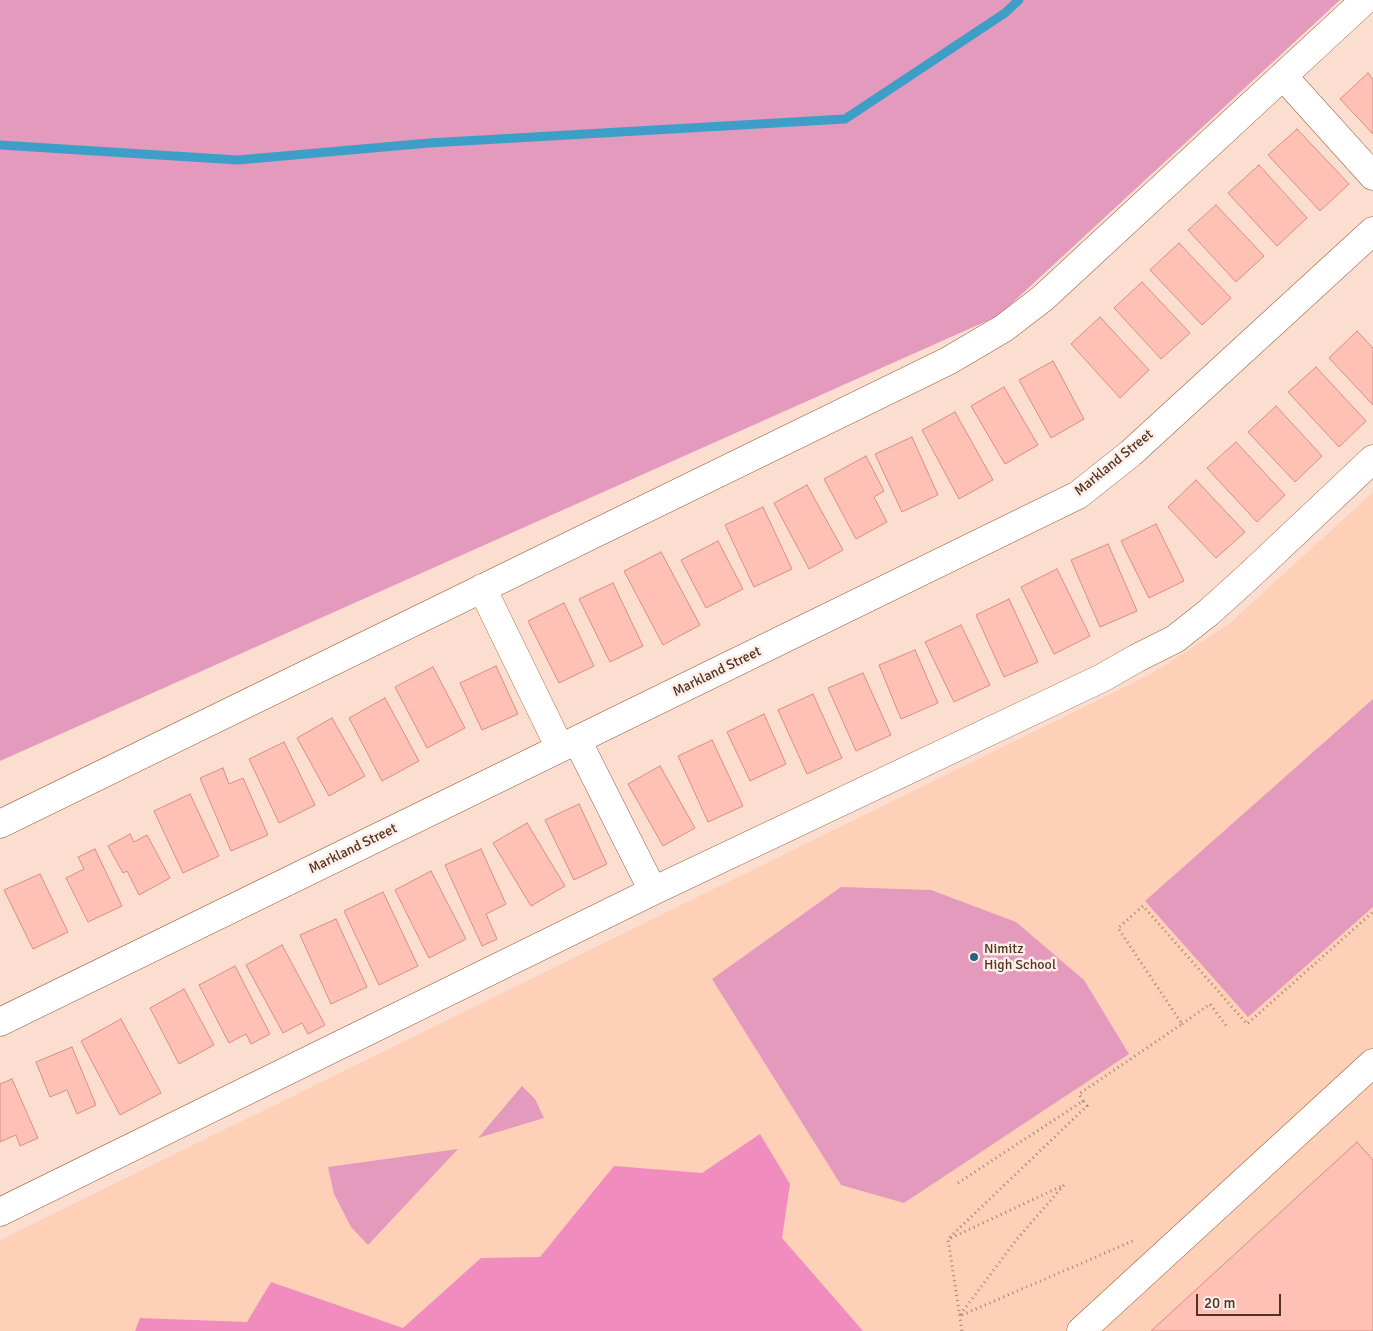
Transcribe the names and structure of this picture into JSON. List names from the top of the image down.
{
  "streets": {
    "street": ["Markland Street"]
  },
  "places": ["Nimitz High School"],
  "scale_bar": "20 m"
}
